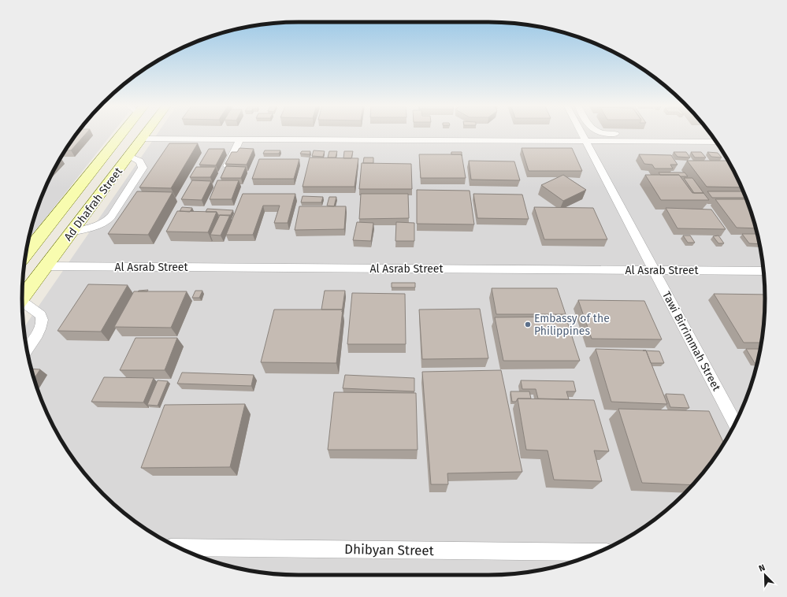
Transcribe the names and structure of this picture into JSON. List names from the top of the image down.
{
  "streets": {
    "main road": ["Ad Dhafrah Street"],
    "street": ["Al Asrab Street", "Tawi Birrimmah Street", "Dhibyan Street"]
  },
  "crossings": [
    ["Ad Dhafrah Street", "Al Asrab Street"],
    ["Al Asrab Street", "Tawi Birrimmah Street"]
  ],
  "places": ["Embassy of the Philippines"],
  "north": "top left"
}
